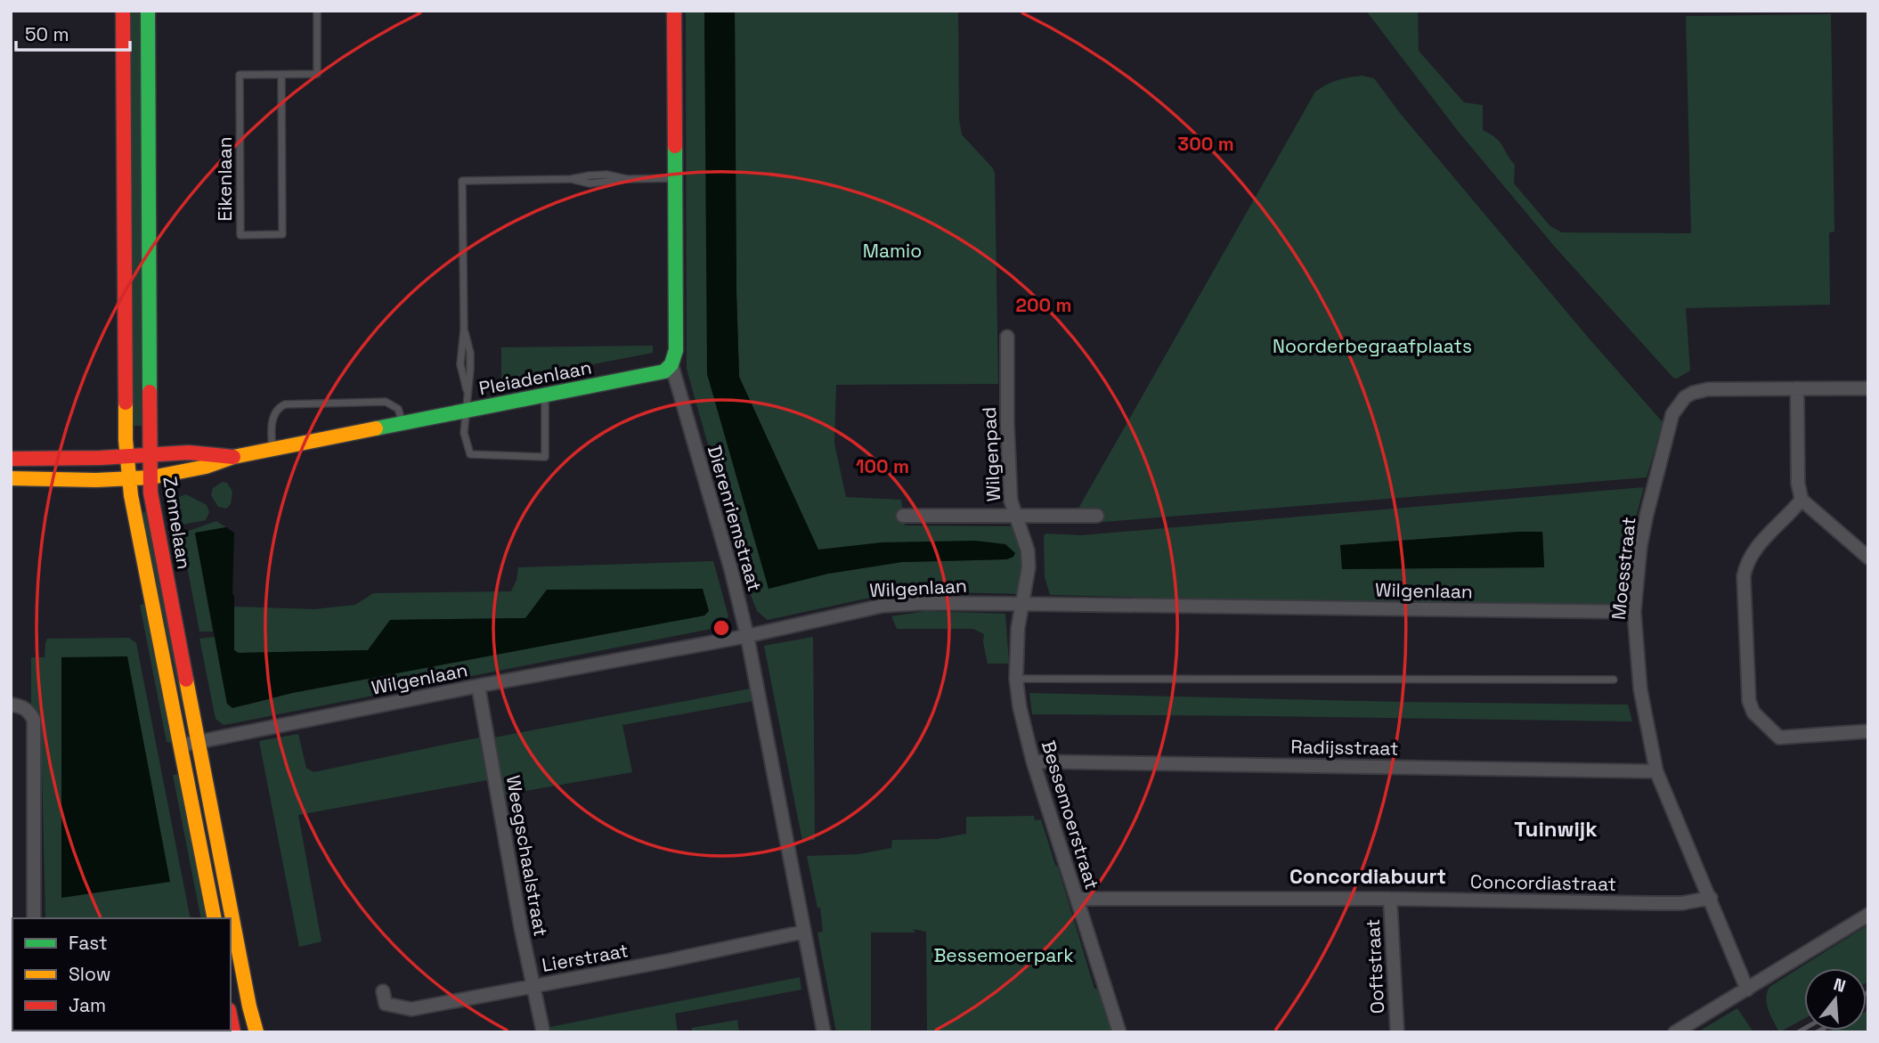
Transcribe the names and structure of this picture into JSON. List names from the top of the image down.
{
  "streets": {
    "street": [
      "Pleiadenlaan",
      "Wilgenpad",
      "Dierenriemstraat",
      "Zonnelaan",
      "Moesstraat",
      "Wilgenlaan",
      "Radijsstraat",
      "Bessemoerstraat",
      "Weegschaalstraat",
      "Concordiastraat",
      "Lierstraat",
      "Ooftstraat"
    ],
    "lane": ["Eikenlaan"]
  },
  "crossings": [
    ["Pleiadenlaan", "Dierenriemstraat"],
    ["Pleiadenlaan", "Zonnelaan"],
    ["Wilgenpad", "Wilgenlaan"],
    ["Wilgenpad", "Bessemoerstraat"],
    ["Dierenriemstraat", "Wilgenlaan"],
    ["Dierenriemstraat", "Lierstraat"],
    ["Zonnelaan", "Wilgenlaan"],
    ["Moesstraat", "Wilgenlaan"],
    ["Moesstraat", "Radijsstraat"],
    ["Moesstraat", "Concordiastraat"],
    ["Wilgenlaan", "Bessemoerstraat"],
    ["Wilgenlaan", "Weegschaalstraat"],
    ["Radijsstraat", "Bessemoerstraat"],
    ["Bessemoerstraat", "Concordiastraat"],
    ["Weegschaalstraat", "Lierstraat"],
    ["Concordiastraat", "Ooftstraat"]
  ],
  "districts": ["Tuinwijk", "Concordiabuurt"],
  "parks": ["Mamio", "Noorderbegraafplaats", "Bessemoerpark"],
  "legend": ["Fast", "Slow", "Jam"],
  "scale_bar": "50 m",
  "north": "top",
  "rings": ["300 m", "200 m", "100 m"]
}
